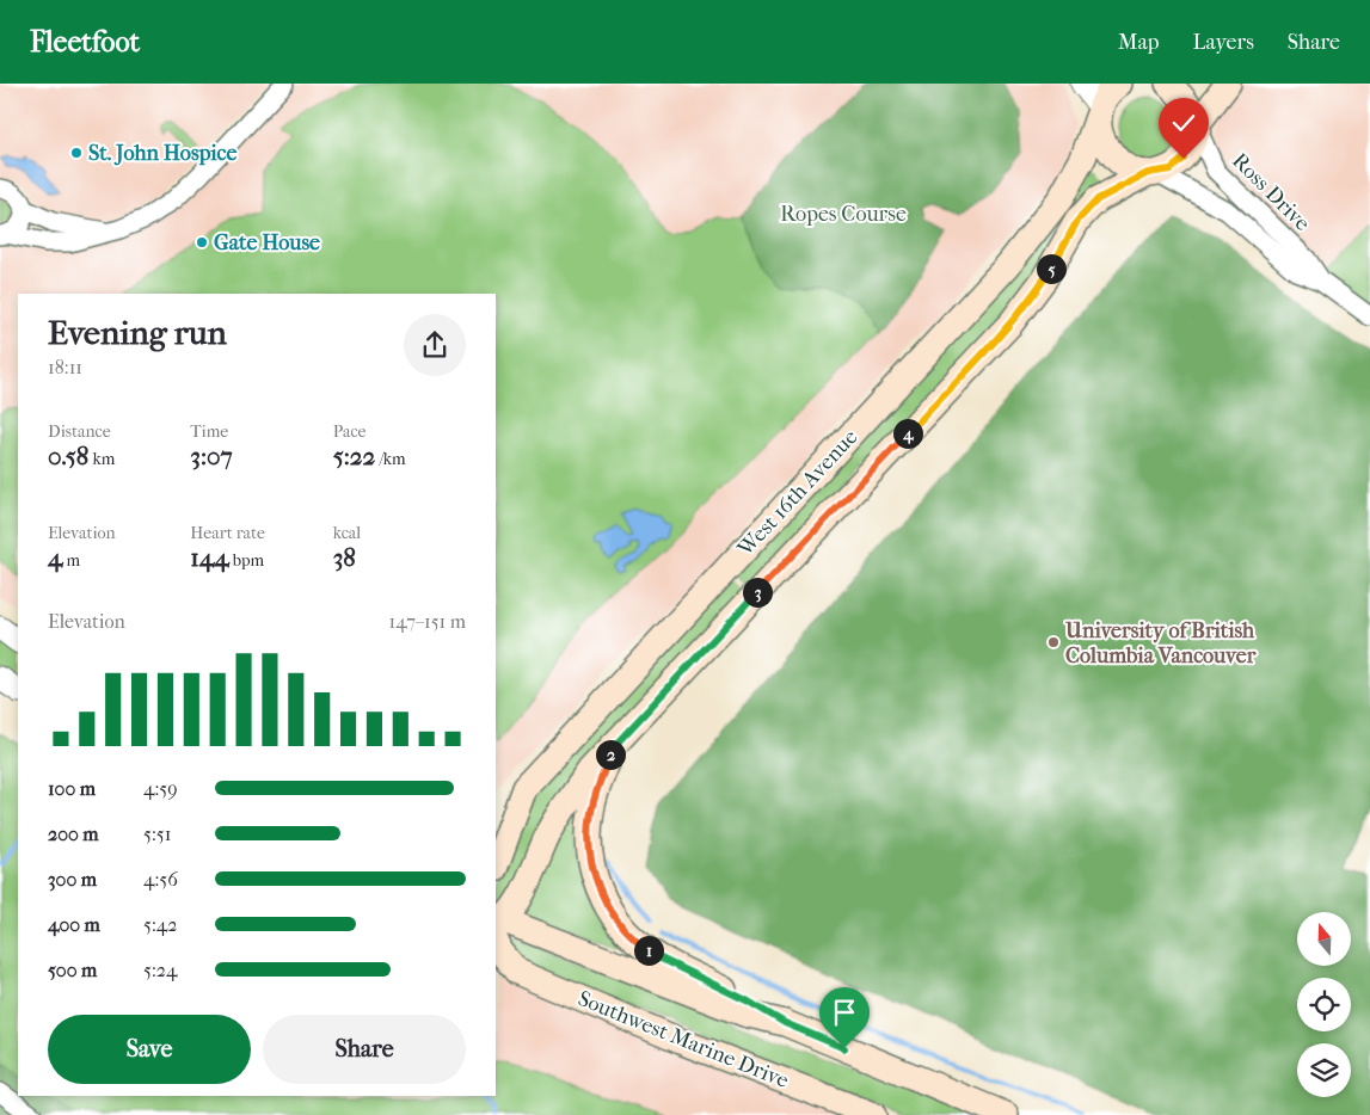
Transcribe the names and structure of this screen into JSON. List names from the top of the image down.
{
  "streets": {
    "main road": ["West 16th Avenue", "Southwest Marine Drive"],
    "street": ["Ross Drive"]
  },
  "crossings": [
    ["Ross Drive", "West 16th Avenue"]
  ],
  "parks": ["Ropes Course"],
  "places": ["St. John Hospice", "Gate House", "University of British Columbia Vancouver"],
  "north": "top",
  "page": {
    "header": "Fleetfoot",
    "nav": ["Map", "Layers", "Share"],
    "pins": [
      "5",
      "4",
      "3",
      "2",
      "1"
    ],
    "heading": ["Evening run", "18:11"],
    "stats": [
      ["Distance", "0.58 km"],
      ["Time", "3:07"],
      ["Pace", "5:22 /km"],
      ["Elevation", "4 m"],
      ["Heart rate", "144 bpm"],
      ["kcal", "38"]
    ],
    "chart": ["Elevation", "147–151 m"],
    "list": [
      {
        "name": "100 m",
        "note": "4:59"
      },
      {
        "name": "200 m",
        "note": "5:51"
      },
      {
        "name": "300 m",
        "note": "4:56"
      },
      {
        "name": "400 m",
        "note": "5:42"
      },
      {
        "name": "500 m",
        "note": "5:24"
      }
    ],
    "buttons": ["Save", "Share"]
  }
}
